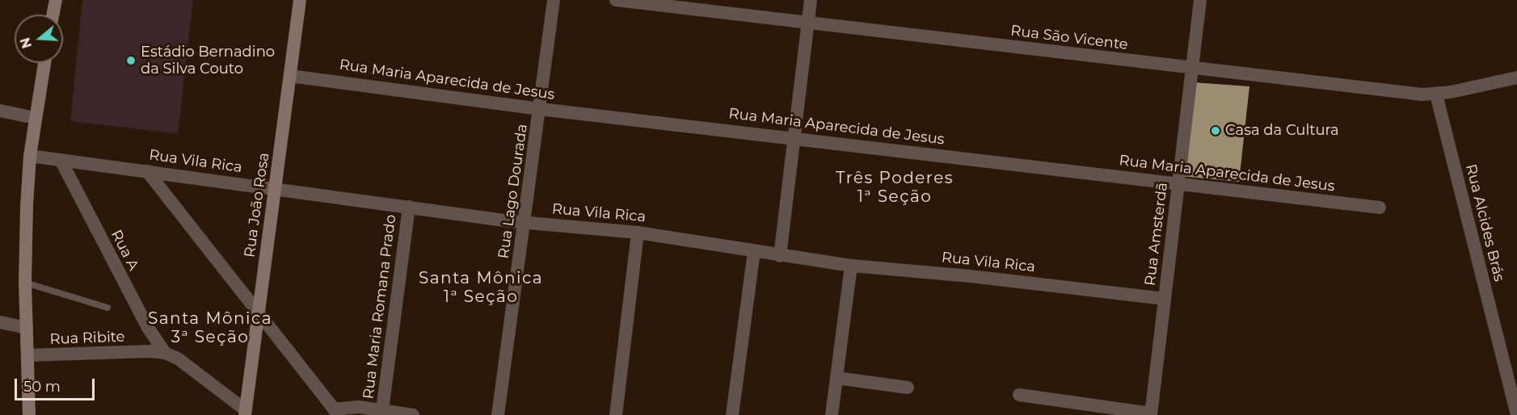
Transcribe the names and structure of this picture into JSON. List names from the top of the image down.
{
  "streets": {
    "main road": ["Rua João Rosa"],
    "street": [
      "Rua São Vicente",
      "Rua Maria Aparecida de Jesus",
      "Rua Vila Rica",
      "Rua Lago Dourada",
      "Rua Alcides Brás",
      "Rua Amsterdã",
      "Rua A",
      "Rua Maria Romana Prado",
      "Rua Ribite"
    ]
  },
  "crossings": [
    ["Rua São Vicente", "Rua Alcides Brás"],
    ["Rua São Vicente", "Rua Amsterdã"],
    ["Rua Maria Aparecida de Jesus", "Rua Lago Dourada"],
    ["Rua Maria Aparecida de Jesus", "Rua João Rosa"],
    ["Rua Maria Aparecida de Jesus", "Rua Amsterdã"],
    ["Rua Vila Rica", "Rua Lago Dourada"],
    ["Rua Vila Rica", "Rua João Rosa"],
    ["Rua Vila Rica", "Rua Amsterdã"],
    ["Rua Vila Rica", "Rua A"],
    ["Rua Vila Rica", "Rua Maria Romana Prado"],
    ["Rua João Rosa", "Rua Ribite"],
    ["Rua A", "Rua Ribite"]
  ],
  "districts": ["Três Poderes 1ª Seção", "Santa Mônica 1ª Seção", "Santa Mônica 3ª Seção"],
  "places": ["Estádio Bernadino da Silva Couto", "Casa da Cultura"],
  "scale_bar": "50 m",
  "north": "left"
}
